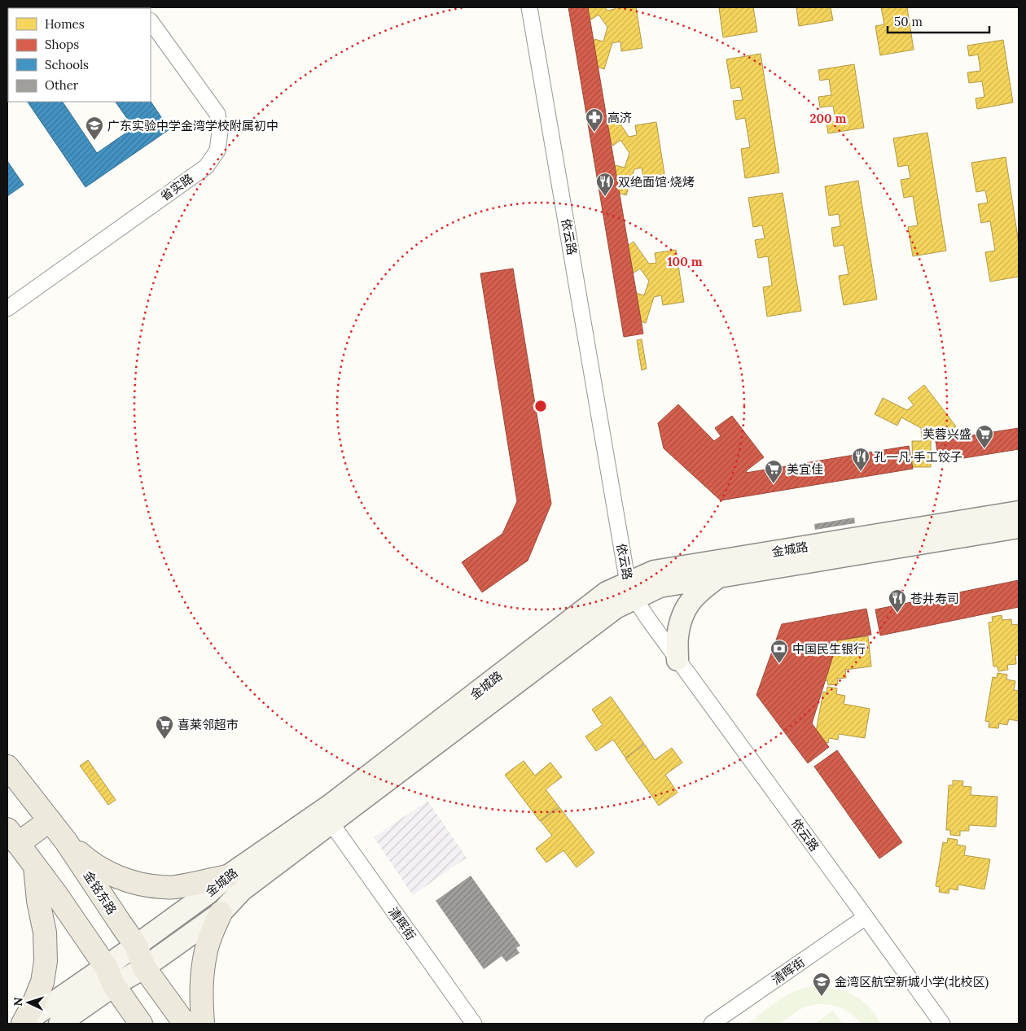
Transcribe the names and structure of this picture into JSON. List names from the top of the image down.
{
  "streets": {
    "main road": ["金铭东路"],
    "street": [
      "省实路",
      "依云路",
      "金城路",
      "清晖街"
    ]
  },
  "crossings": [
    ["依云路", "金城路"],
    ["依云路", "清晖街"],
    ["金城路", "金铭东路"],
    ["金城路", "清晖街"]
  ],
  "places": {
    "pharmacy": ["高济"],
    "school or university": ["广东实验中学金湾学校附属初中", "金湾区航空新城小学(北校区)"],
    "restaurant": ["双绝面馆·烧烤", "孔一凡·手工饺子", "苍井寿司"],
    "supermarket": ["芙蓉兴盛", "美宜佳", "喜莱邻超市"],
    "bank": ["中国民生银行"]
  },
  "legend": [
    "Homes",
    "Shops",
    "Schools",
    "Other"
  ],
  "scale_bar": "50 m",
  "north": "left",
  "rings": ["200 m", "100 m"]
}
